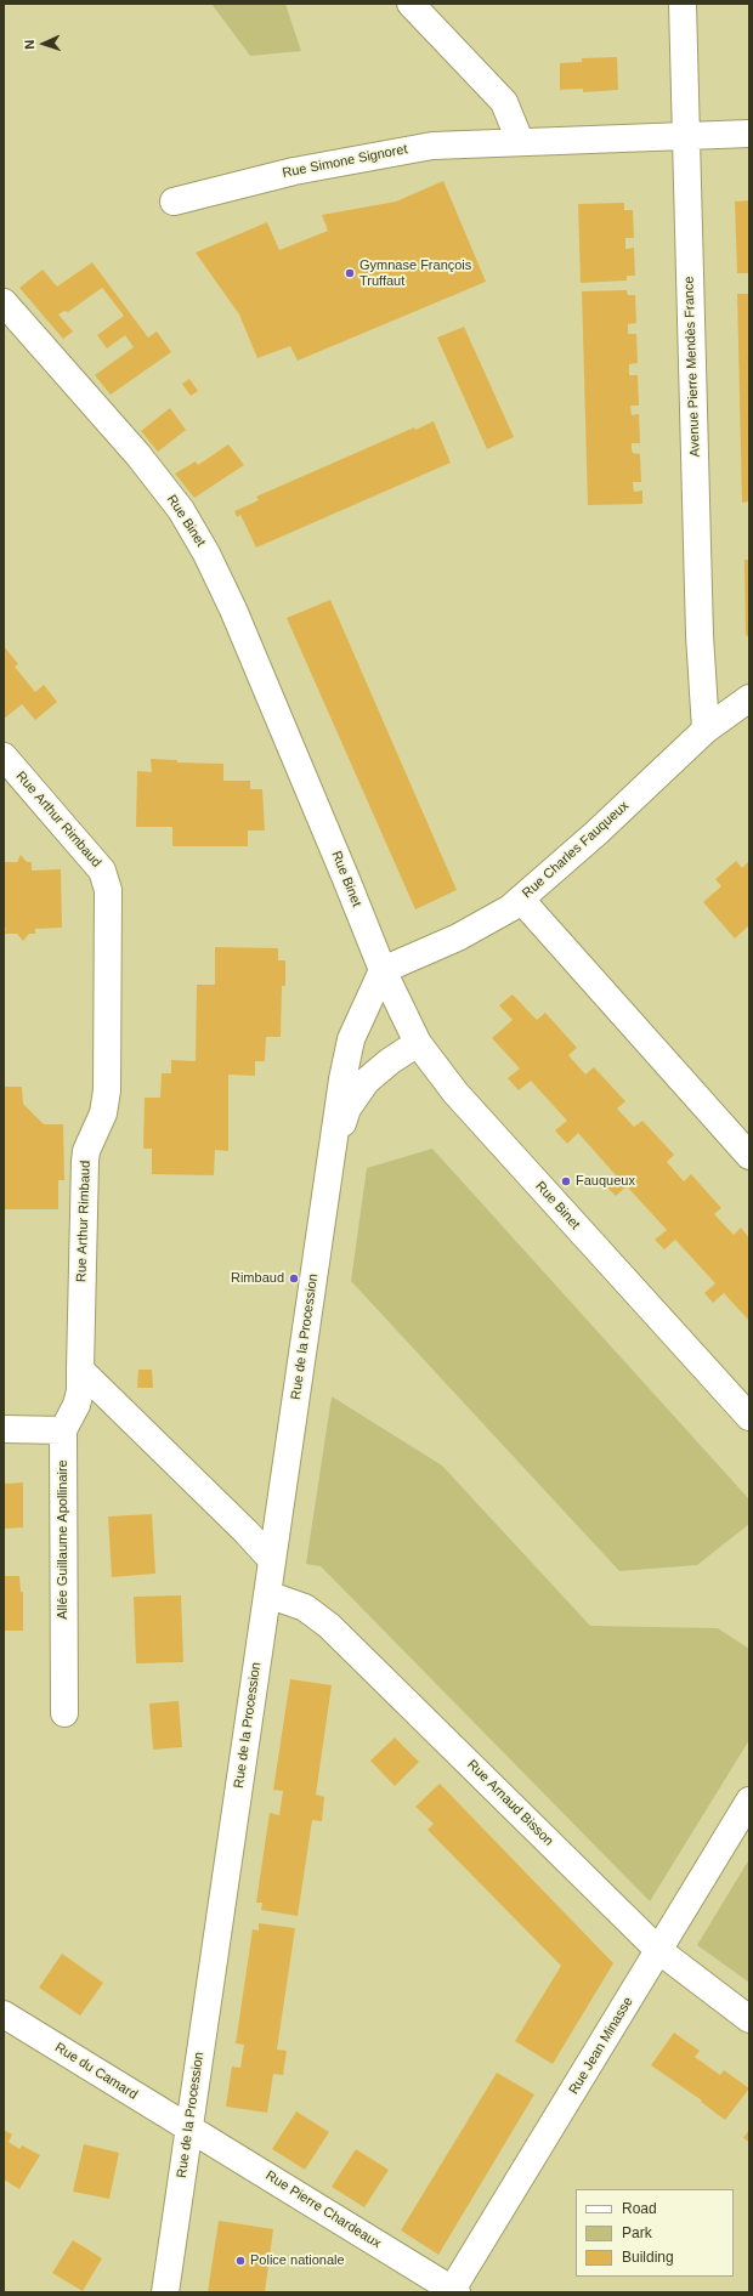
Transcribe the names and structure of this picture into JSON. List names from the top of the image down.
{
  "streets": {
    "street": [
      "Rue Simone Signoret",
      "Avenue Pierre Mendès France",
      "Rue Binet",
      "Rue Arthur Rimbaud",
      "Rue Charles Fauqueux",
      "Rue de la Procession",
      "Allée Guillaume Apollinaire",
      "Rue Arnaud Bisson",
      "Rue Jean Minasse",
      "Rue du Camard",
      "Rue Pierre Chardeaux"
    ]
  },
  "crossings": [
    ["Rue Simone Signoret", "Avenue Pierre Mendès France"],
    ["Avenue Pierre Mendès France", "Rue Charles Fauqueux"],
    ["Rue Binet", "Rue Charles Fauqueux"],
    ["Rue Binet", "Rue de la Procession"],
    ["Rue Arthur Rimbaud", "Allée Guillaume Apollinaire"],
    ["Rue Charles Fauqueux", "Rue de la Procession"],
    ["Rue de la Procession", "Rue Arnaud Bisson"],
    ["Rue de la Procession", "Rue du Camard"],
    ["Rue de la Procession", "Rue Pierre Chardeaux"],
    ["Rue Arnaud Bisson", "Rue Jean Minasse"],
    ["Rue Jean Minasse", "Rue Pierre Chardeaux"],
    ["Rue du Camard", "Rue Pierre Chardeaux"]
  ],
  "places": [
    "Gymnase François Truffaut",
    "Fauqueux",
    "Rimbaud",
    "Police nationale"
  ],
  "legend": ["Road", "Park", "Building"],
  "north": "left"
}
